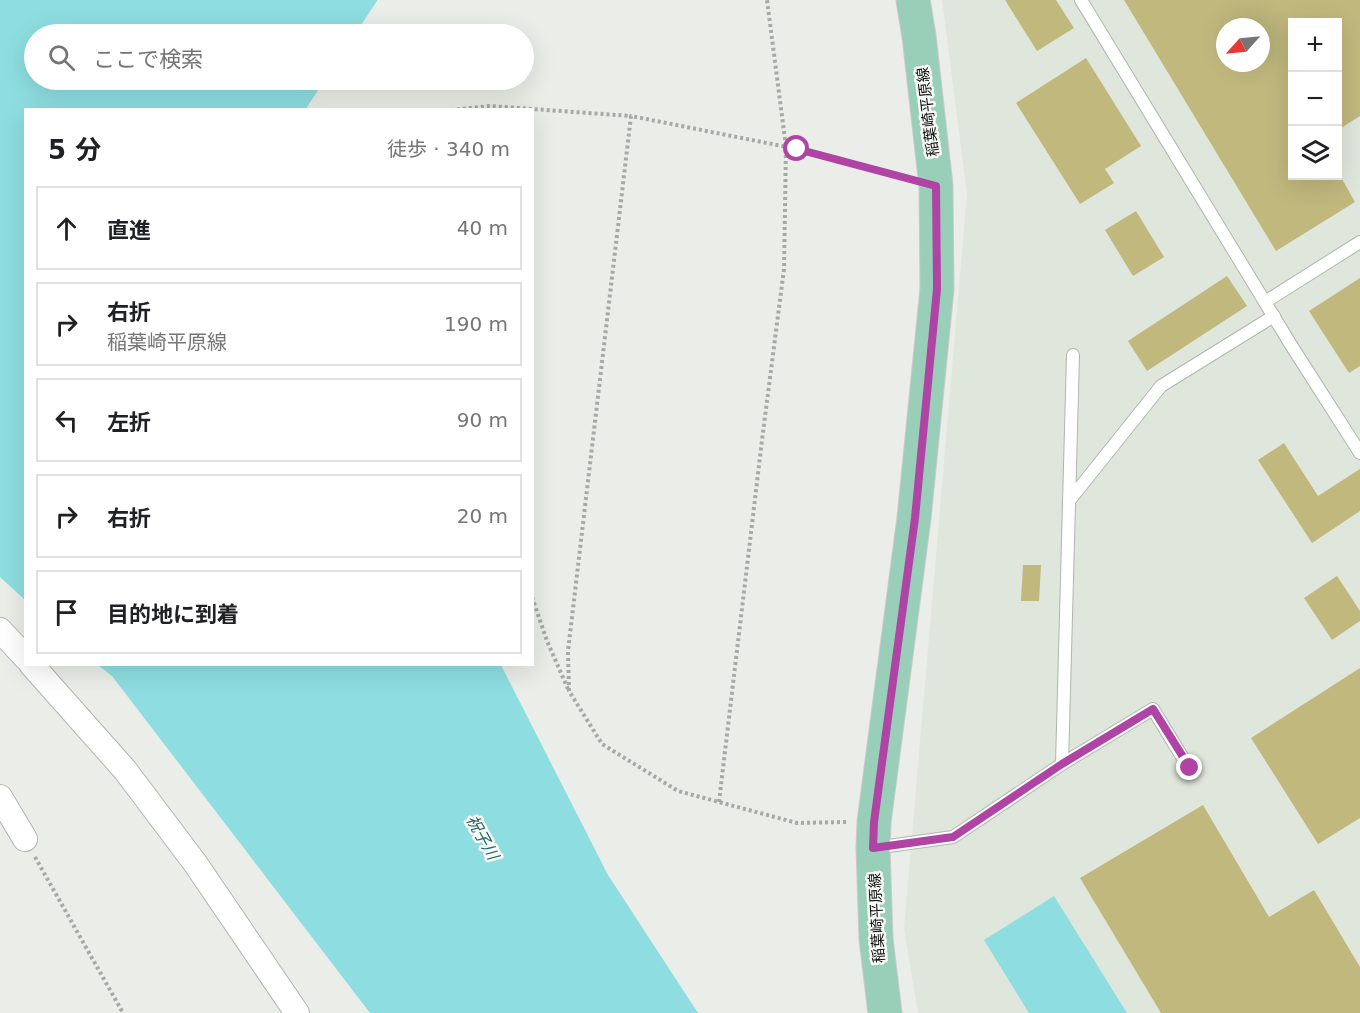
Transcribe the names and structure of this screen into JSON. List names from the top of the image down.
{
  "streets": {
    "main road": ["稲葉崎平原線"]
  },
  "water": ["祝子川"],
  "north": "bottom left",
  "page": {
    "map_buttons": ["+", "−"],
    "search": "ここで検索",
    "heading": ["5 分", "徒歩 · 340 m"],
    "list": [
      ["直進", "40 m"],
      ["右折", "稲葉崎平原線", "190 m"],
      ["左折", "90 m"],
      ["右折", "20 m"],
      "目的地に到着"
    ]
  }
}
